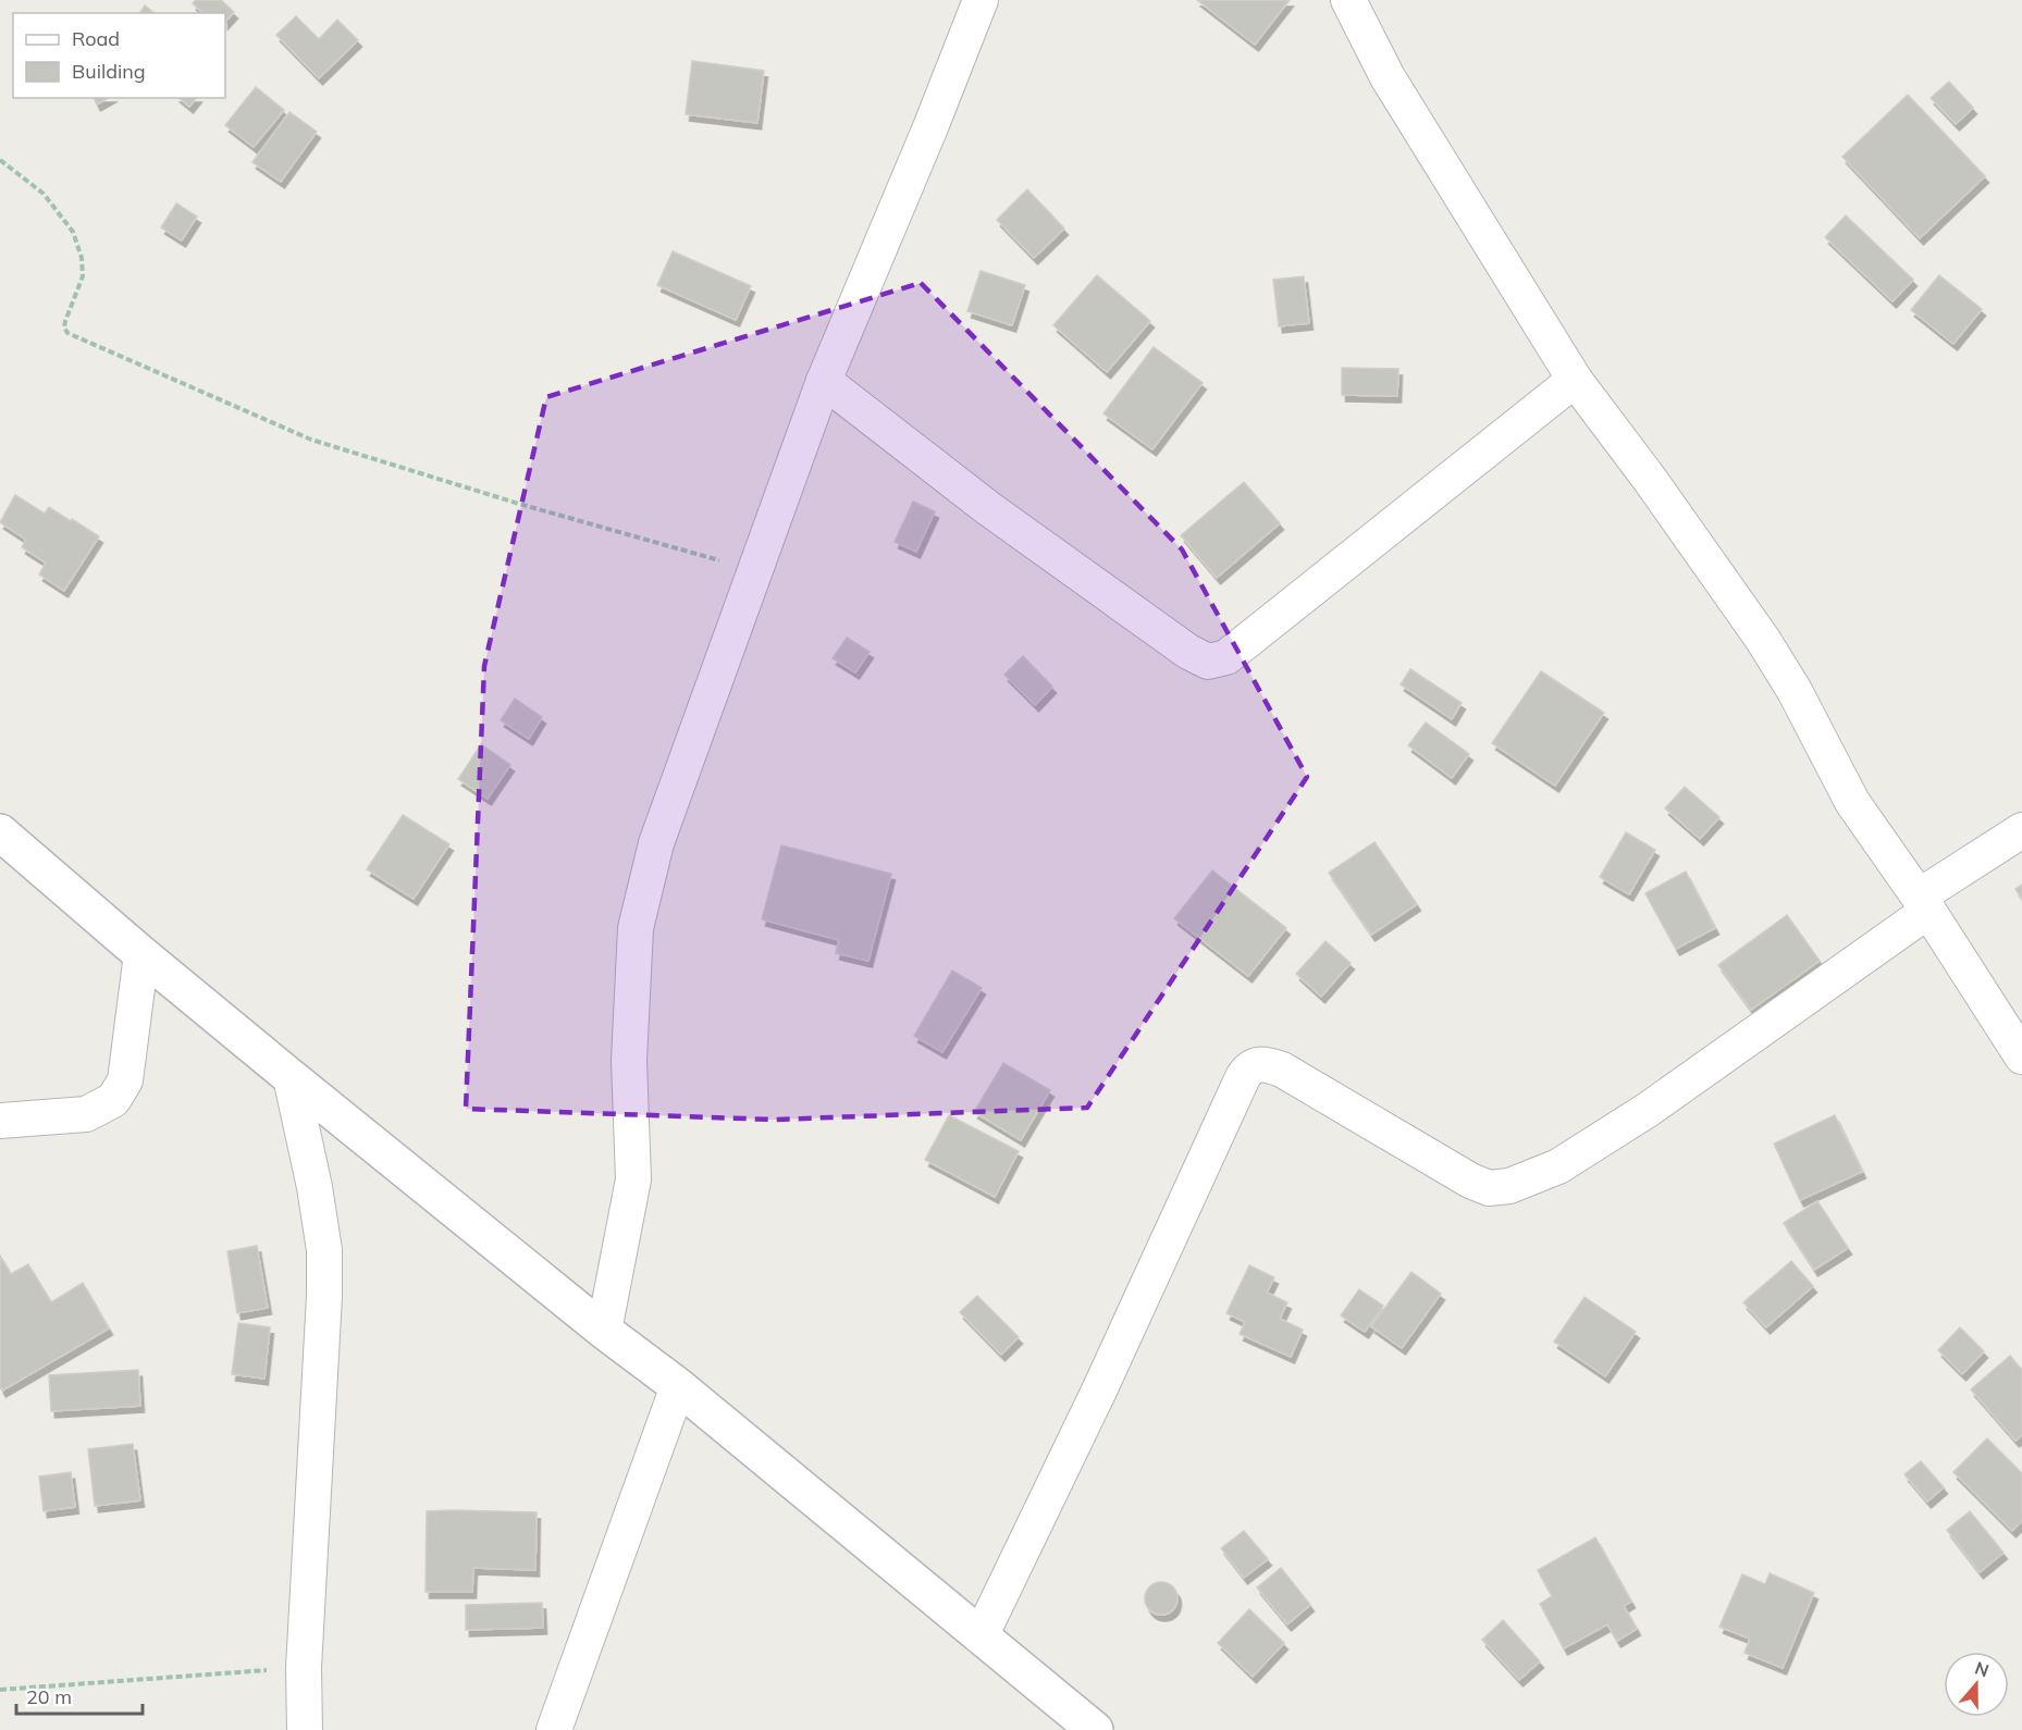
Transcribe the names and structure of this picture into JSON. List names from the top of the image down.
{
  "legend": ["Road", "Building"],
  "scale_bar": "20 m",
  "north": "top"
}
